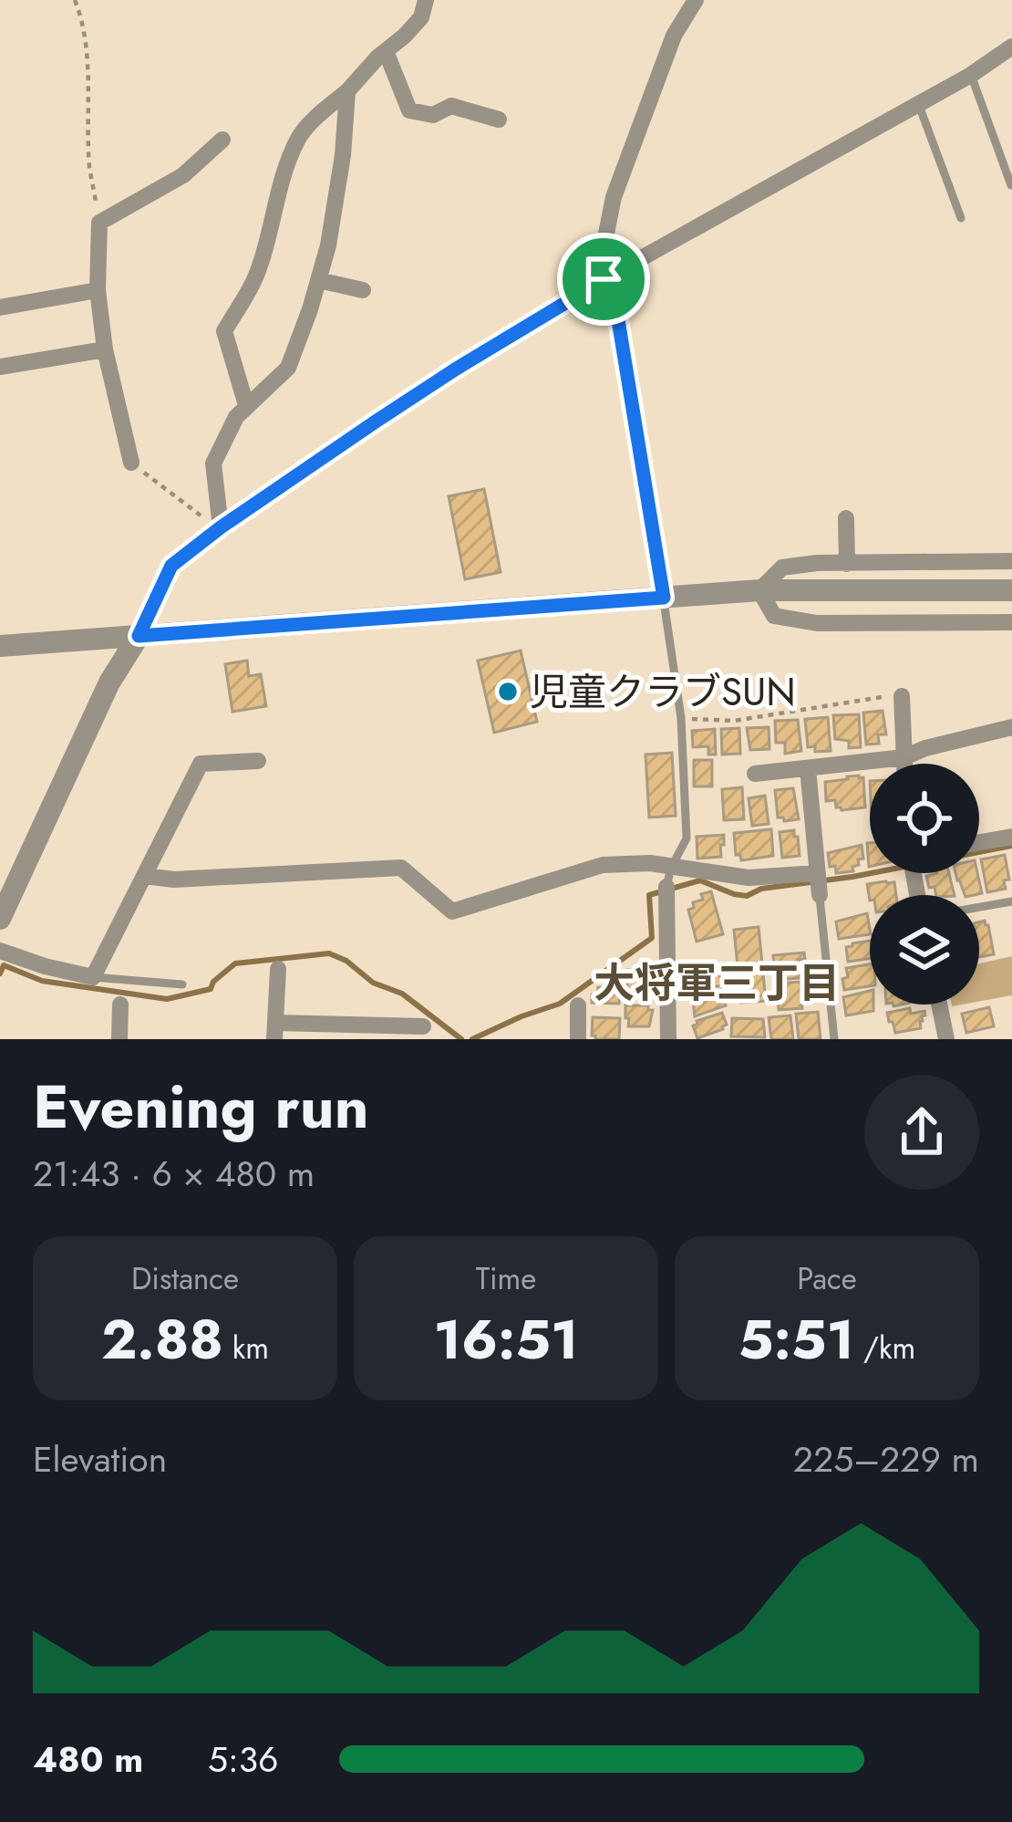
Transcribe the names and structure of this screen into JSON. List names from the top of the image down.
{
  "districts": ["大将軍三丁目"],
  "places": ["児童クラブSUN"],
  "page": {
    "heading": ["Evening run", "21:43 · 6 × 480 m"],
    "stats": [
      ["Distance", "2.88 km"],
      ["Time", "16:51"],
      ["Pace", "5:51 /km"]
    ],
    "chart": ["Elevation", "225–229 m"],
    "list": [
      {
        "name": "480 m",
        "note": "5:36"
      }
    ]
  }
}
